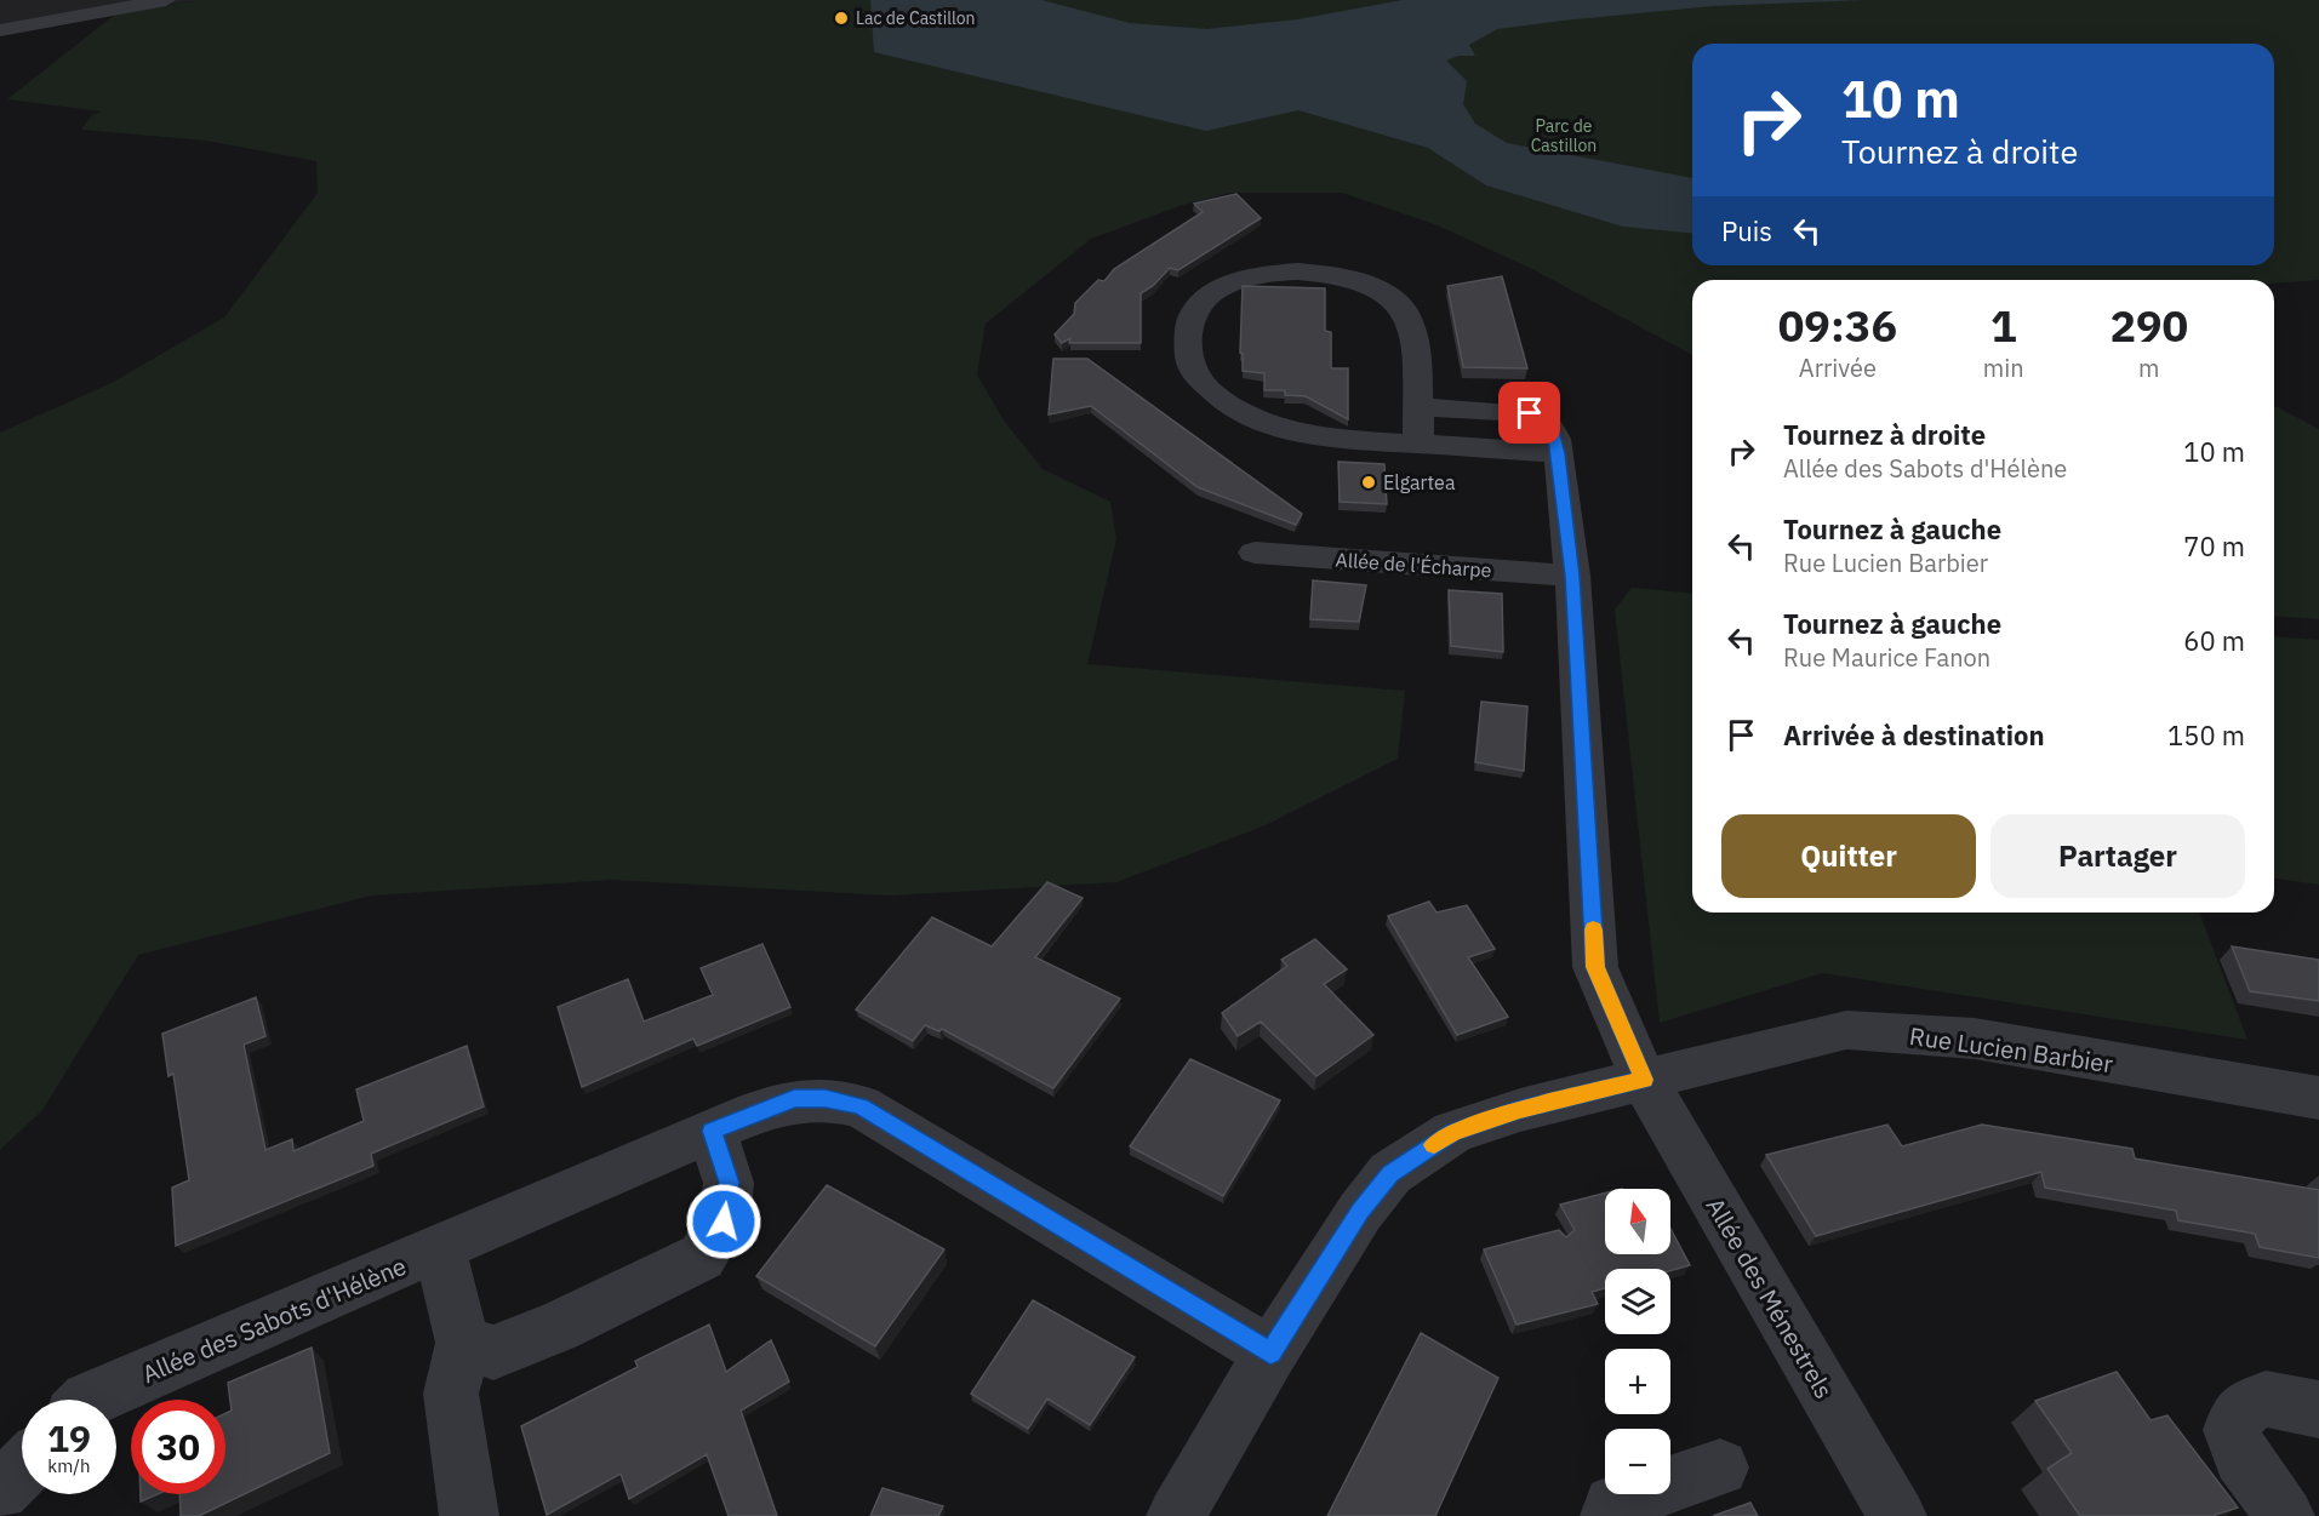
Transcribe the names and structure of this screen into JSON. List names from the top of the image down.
{
  "streets": {
    "street": [
      "Allée de l'Écharpe",
      "Rue Lucien Barbier",
      "Allée des Ménestrels",
      "Allée des Sabots d'Hélène"
    ]
  },
  "crossings": [
    ["Allée de l'Écharpe", "Allée des Ménestrels"],
    ["Rue Lucien Barbier", "Allée des Ménestrels"],
    ["Rue Lucien Barbier", "Allée des Sabots d'Hélène"]
  ],
  "parks": ["Parc de Castillon"],
  "places": ["Lac de Castillon", "Elgartea"],
  "north": "top",
  "page": {
    "turn": ["10 m", "Tournez à droite"],
    "then": "Puis",
    "eta": [
      "09:36",
      "Arrivée",
      "1",
      "min",
      "290",
      "m"
    ],
    "list": [
      {
        "name": "Tournez à droite",
        "note": "Allée des Sabots d'Hélène",
        "value": "10 m"
      },
      {
        "name": "Tournez à gauche",
        "note": "Rue Lucien Barbier",
        "value": "70 m"
      },
      {
        "name": "Tournez à gauche",
        "note": "Rue Maurice Fanon",
        "value": "60 m"
      },
      {
        "name": "Arrivée à destination",
        "value": "150 m"
      }
    ],
    "buttons": ["Quitter", "Partager"],
    "map_buttons": ["+", "−"],
    "speed": "19 km/h",
    "limit": "30"
  }
}
